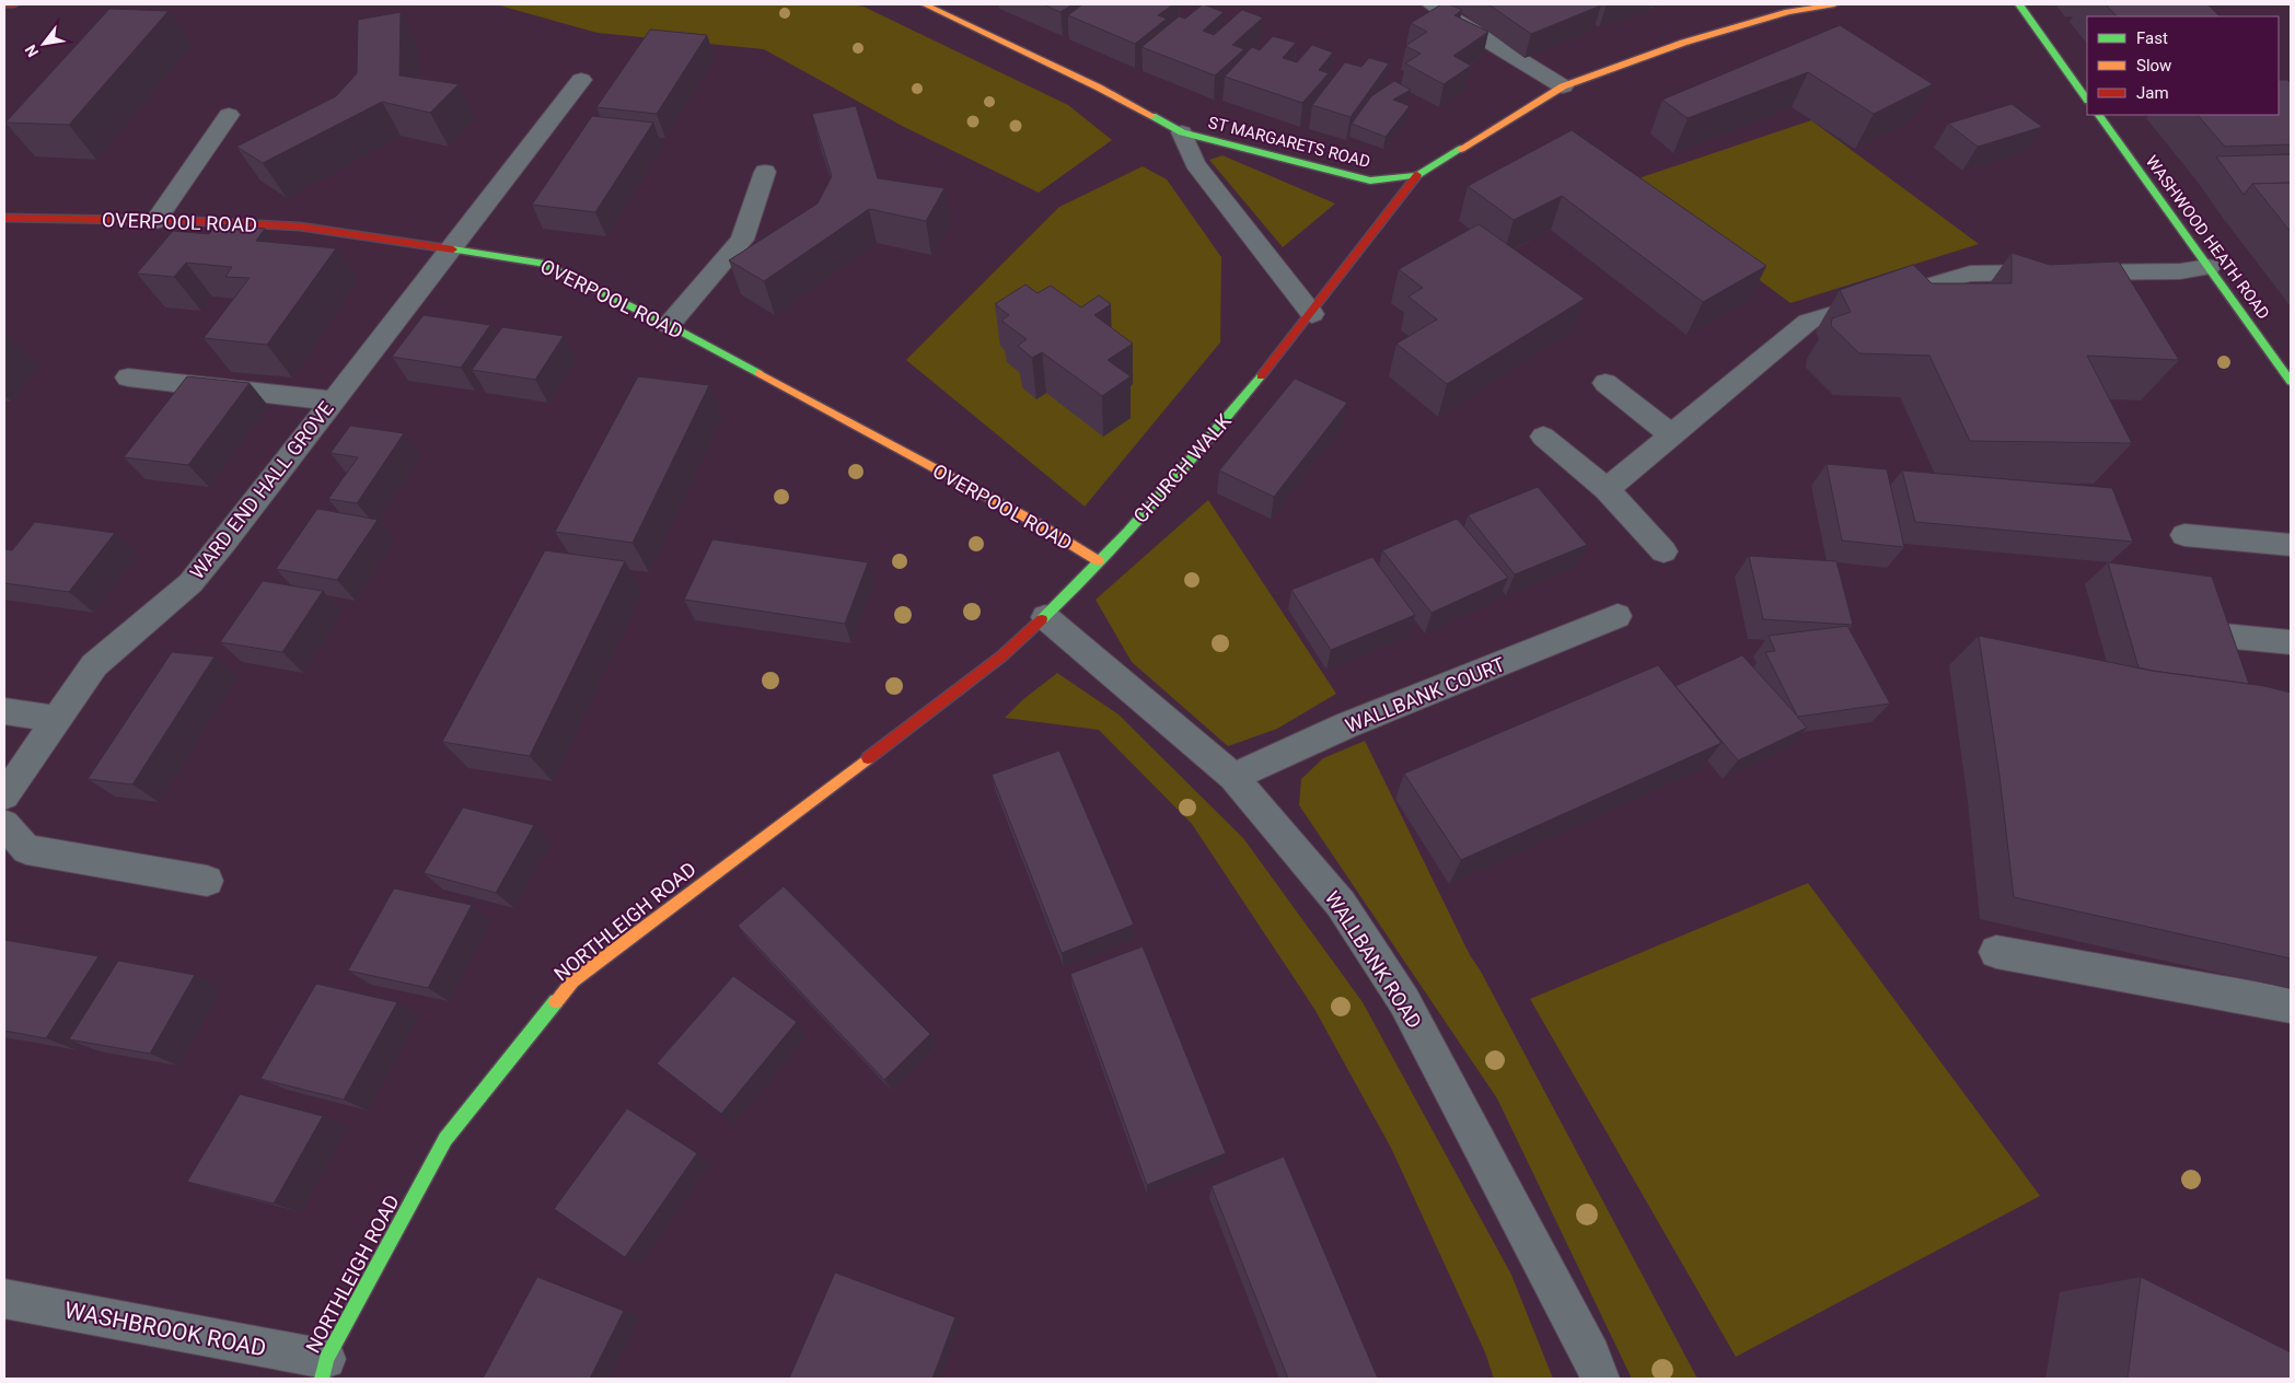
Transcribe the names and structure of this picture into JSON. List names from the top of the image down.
{
  "streets": {
    "street": [
      "ST MARGARETS ROAD",
      "OVERPOOL ROAD",
      "WASHWOOD HEATH ROAD",
      "CHURCH WALK",
      "WARD END HALL GROVE",
      "WALLBANK COURT",
      "NORTHLEIGH ROAD",
      "WALLBANK ROAD",
      "WASHBROOK ROAD"
    ]
  },
  "crossings": [
    ["ST MARGARETS ROAD", "CHURCH WALK"],
    ["OVERPOOL ROAD", "CHURCH WALK"],
    ["OVERPOOL ROAD", "WARD END HALL GROVE"],
    ["CHURCH WALK", "NORTHLEIGH ROAD"],
    ["CHURCH WALK", "WALLBANK ROAD"],
    ["WALLBANK COURT", "WALLBANK ROAD"],
    ["NORTHLEIGH ROAD", "WALLBANK ROAD"],
    ["NORTHLEIGH ROAD", "WASHBROOK ROAD"]
  ],
  "legend": ["Fast", "Slow", "Jam"],
  "north": "bottom left"
}
